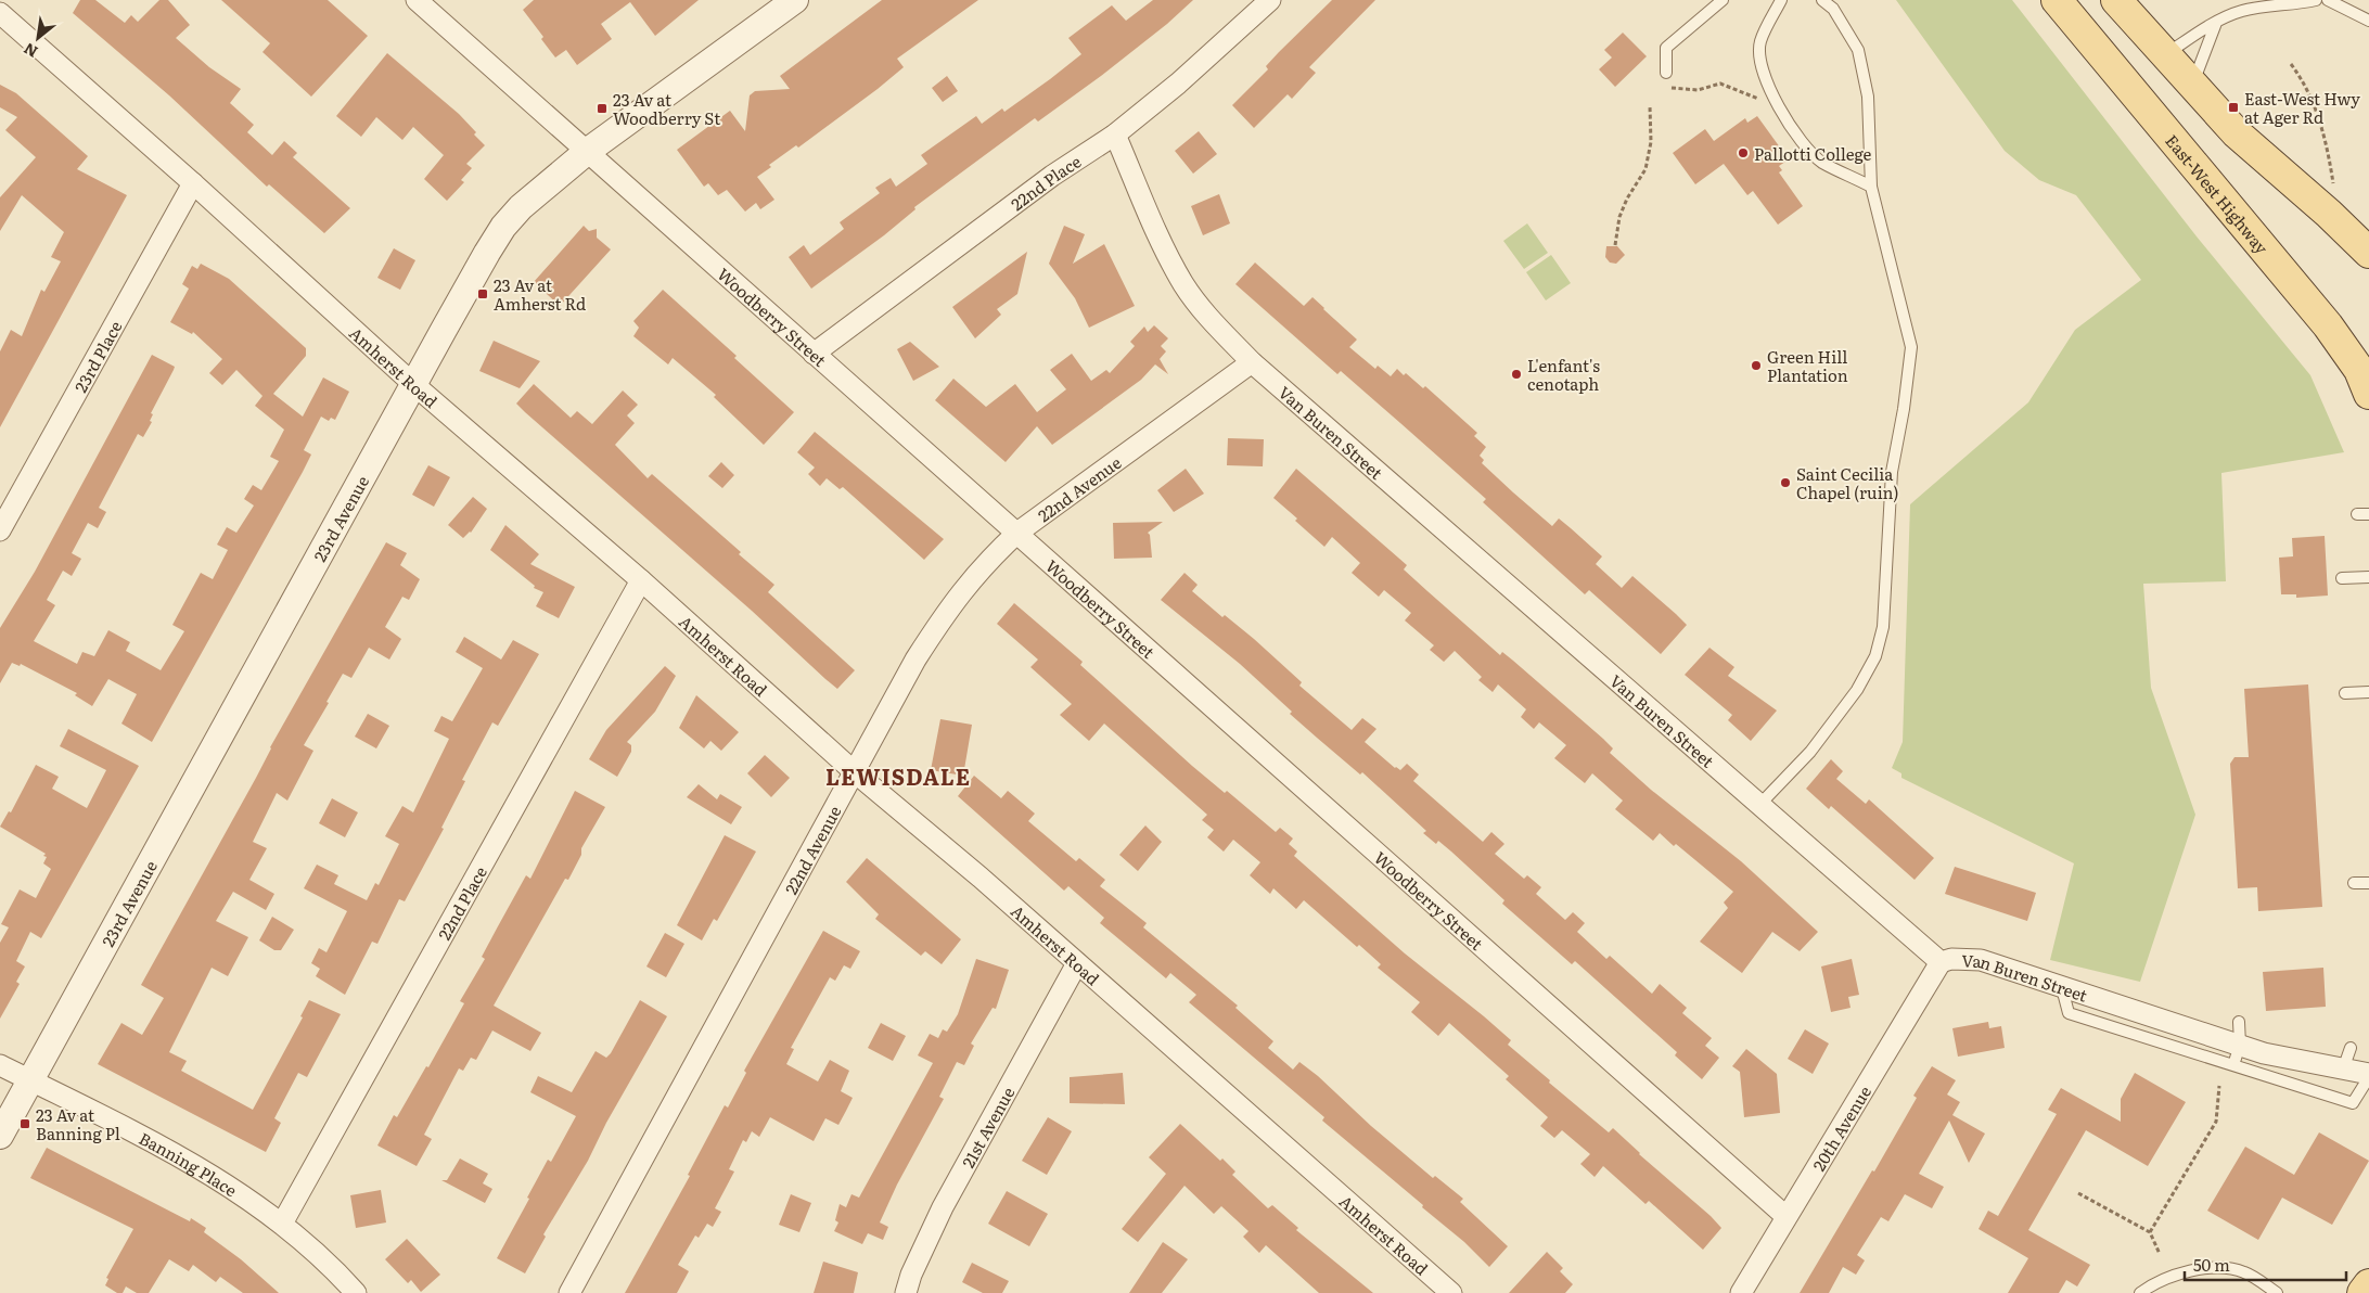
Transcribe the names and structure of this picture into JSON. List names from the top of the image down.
{
  "streets": {
    "main road": ["East-West Highway"],
    "street": [
      "22nd Place",
      "Woodberry Street",
      "23rd Place",
      "Amherst Road",
      "Van Buren Street",
      "22nd Avenue",
      "23rd Avenue",
      "21st Avenue",
      "20th Avenue",
      "Banning Place"
    ]
  },
  "crossings": [
    ["22nd Place", "Woodberry Street"],
    ["22nd Place", "Amherst Road"],
    ["22nd Place", "Van Buren Street"],
    ["22nd Place", "Banning Place"],
    ["Woodberry Street", "22nd Avenue"],
    ["Woodberry Street", "23rd Avenue"],
    ["Woodberry Street", "20th Avenue"],
    ["23rd Place", "Amherst Road"],
    ["Amherst Road", "22nd Avenue"],
    ["Amherst Road", "23rd Avenue"],
    ["Amherst Road", "21st Avenue"],
    ["Van Buren Street", "22nd Avenue"],
    ["Van Buren Street", "20th Avenue"],
    ["23rd Avenue", "Banning Place"]
  ],
  "districts": ["LEWISDALE"],
  "places": {
    "transit": [
      "East-West Hwy at Ager Rd",
      "23 Av at Woodberry St",
      "23 Av at Amherst Rd",
      "23 Av at Banning Pl"
    ],
    "other": [
      "Pallotti College",
      "Green Hill Plantation",
      "L'enfant's cenotaph",
      "Saint Cecilia Chapel (ruin)"
    ]
  },
  "scale_bar": "50 m",
  "north": "bottom left"
}
